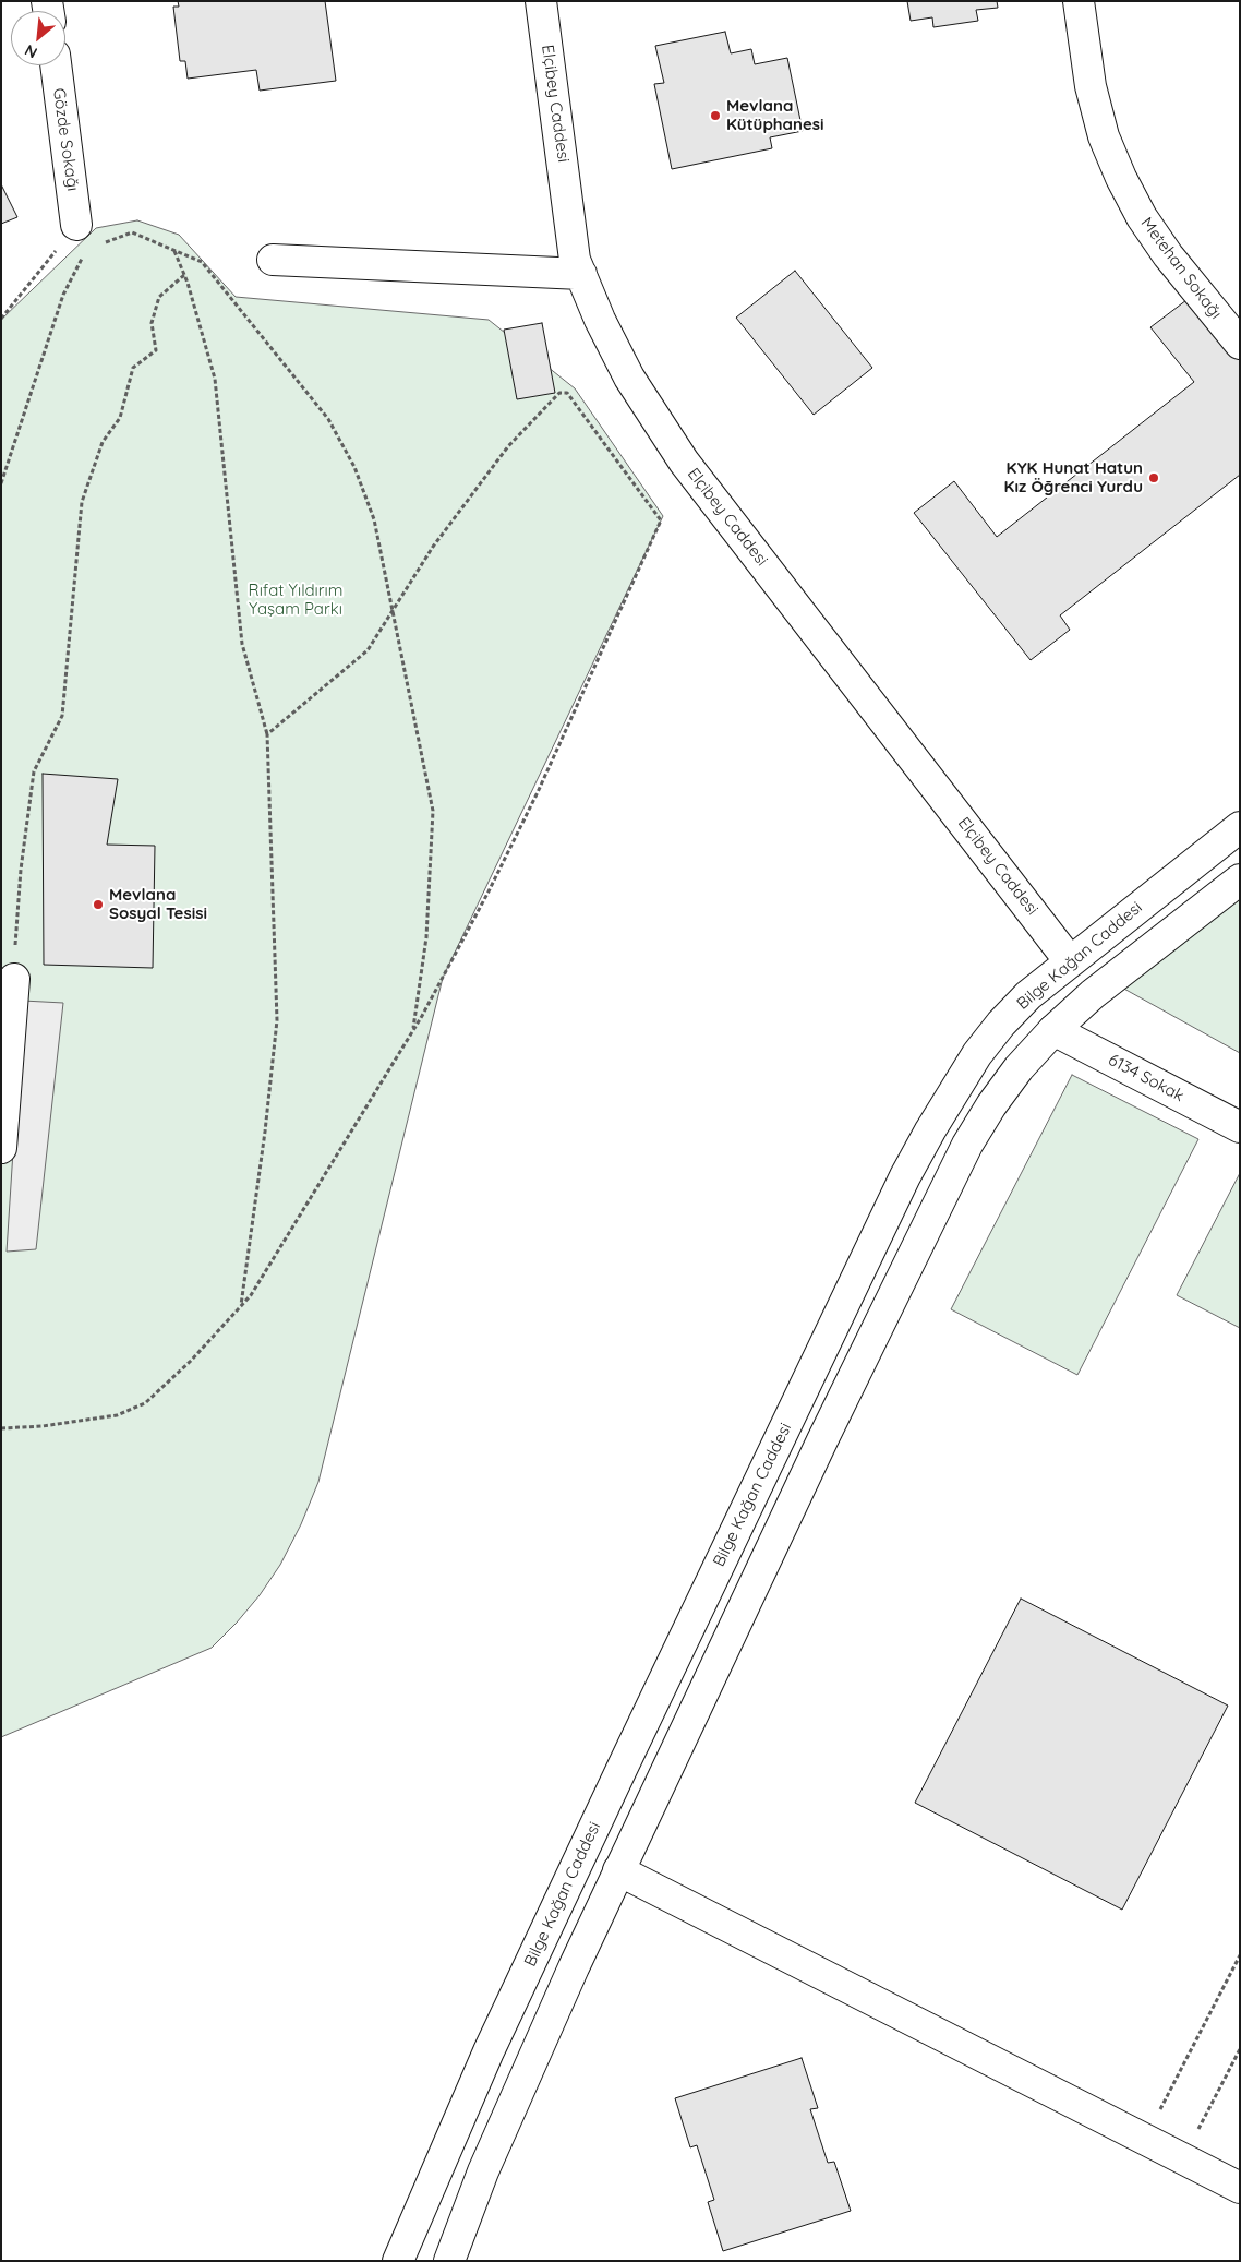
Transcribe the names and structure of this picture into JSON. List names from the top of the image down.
{
  "streets": {
    "street": [
      "Elçibey Caddesi",
      "Gözde Sokağı",
      "Metehan Sokağı",
      "Bilge Kağan Caddesi",
      "6134 Sokak"
    ]
  },
  "crossings": [
    ["Elçibey Caddesi", "Bilge Kağan Caddesi"]
  ],
  "parks": ["Rıfat Yıldırım Yaşam Parkı"],
  "places": ["Mevlana Kütüphanesi", "KYK Hunat Hatun Kız Öğrenci Yurdu", "Mevlana Sosyal Tesisi"],
  "north": "bottom left"
}
